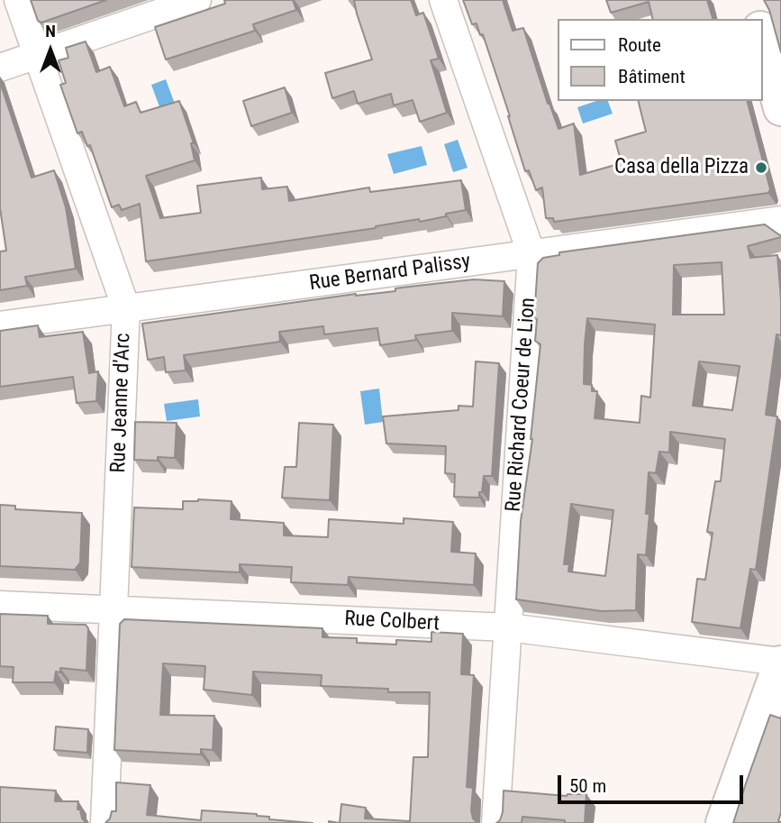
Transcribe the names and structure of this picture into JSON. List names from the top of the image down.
{
  "streets": {
    "street": [
      "Rue Bernard Palissy",
      "Rue Jeanne d'Arc",
      "Rue Richard Coeur de Lion",
      "Rue Colbert"
    ]
  },
  "crossings": [
    ["Rue Bernard Palissy", "Rue Jeanne d'Arc"],
    ["Rue Bernard Palissy", "Rue Richard Coeur de Lion"],
    ["Rue Jeanne d'Arc", "Rue Colbert"],
    ["Rue Richard Coeur de Lion", "Rue Colbert"]
  ],
  "places": ["Casa della Pizza"],
  "legend": ["Route", "Bâtiment"],
  "scale_bar": "50 m",
  "north": "top"
}
